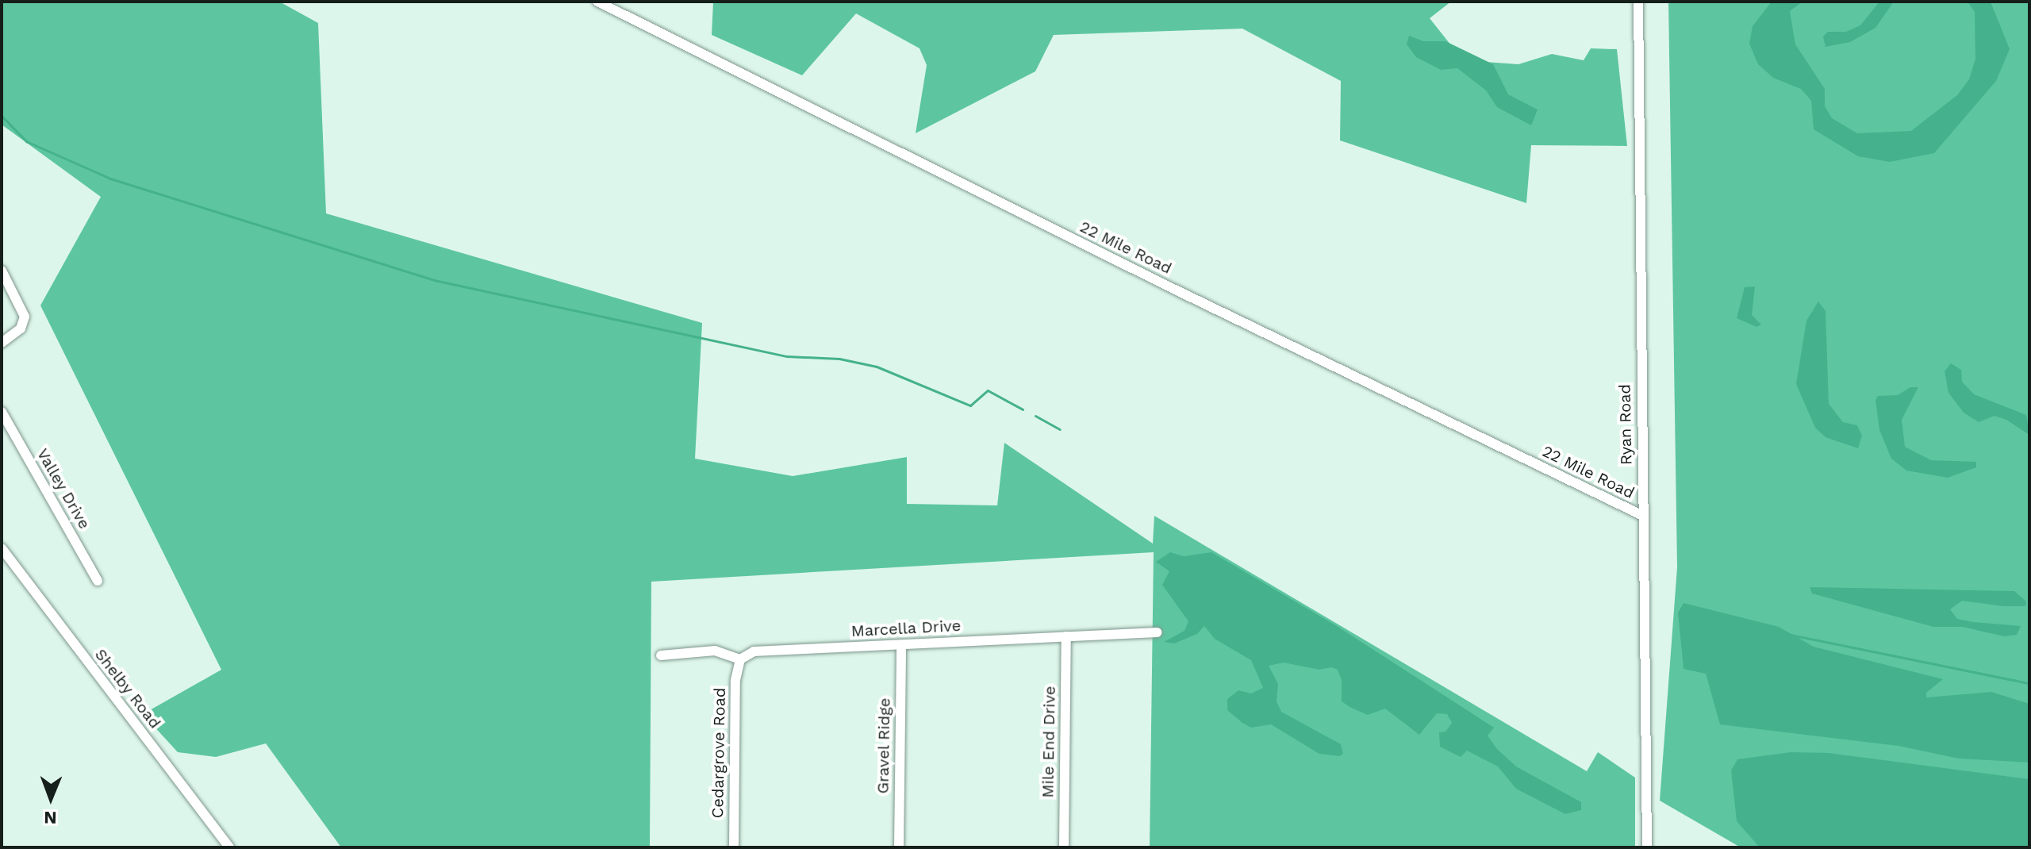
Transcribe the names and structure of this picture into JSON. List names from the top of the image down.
{
  "streets": {
    "street": [
      "22 Mile Road",
      "Ryan Road",
      "Valley Drive",
      "Marcella Drive",
      "Shelby Road",
      "Mile End Drive",
      "Gravel Ridge",
      "Cedargrove Road"
    ]
  },
  "crossings": [
    ["22 Mile Road", "Ryan Road"],
    ["Marcella Drive", "Mile End Drive"],
    ["Marcella Drive", "Gravel Ridge"],
    ["Marcella Drive", "Cedargrove Road"]
  ],
  "north": "bottom"
}
